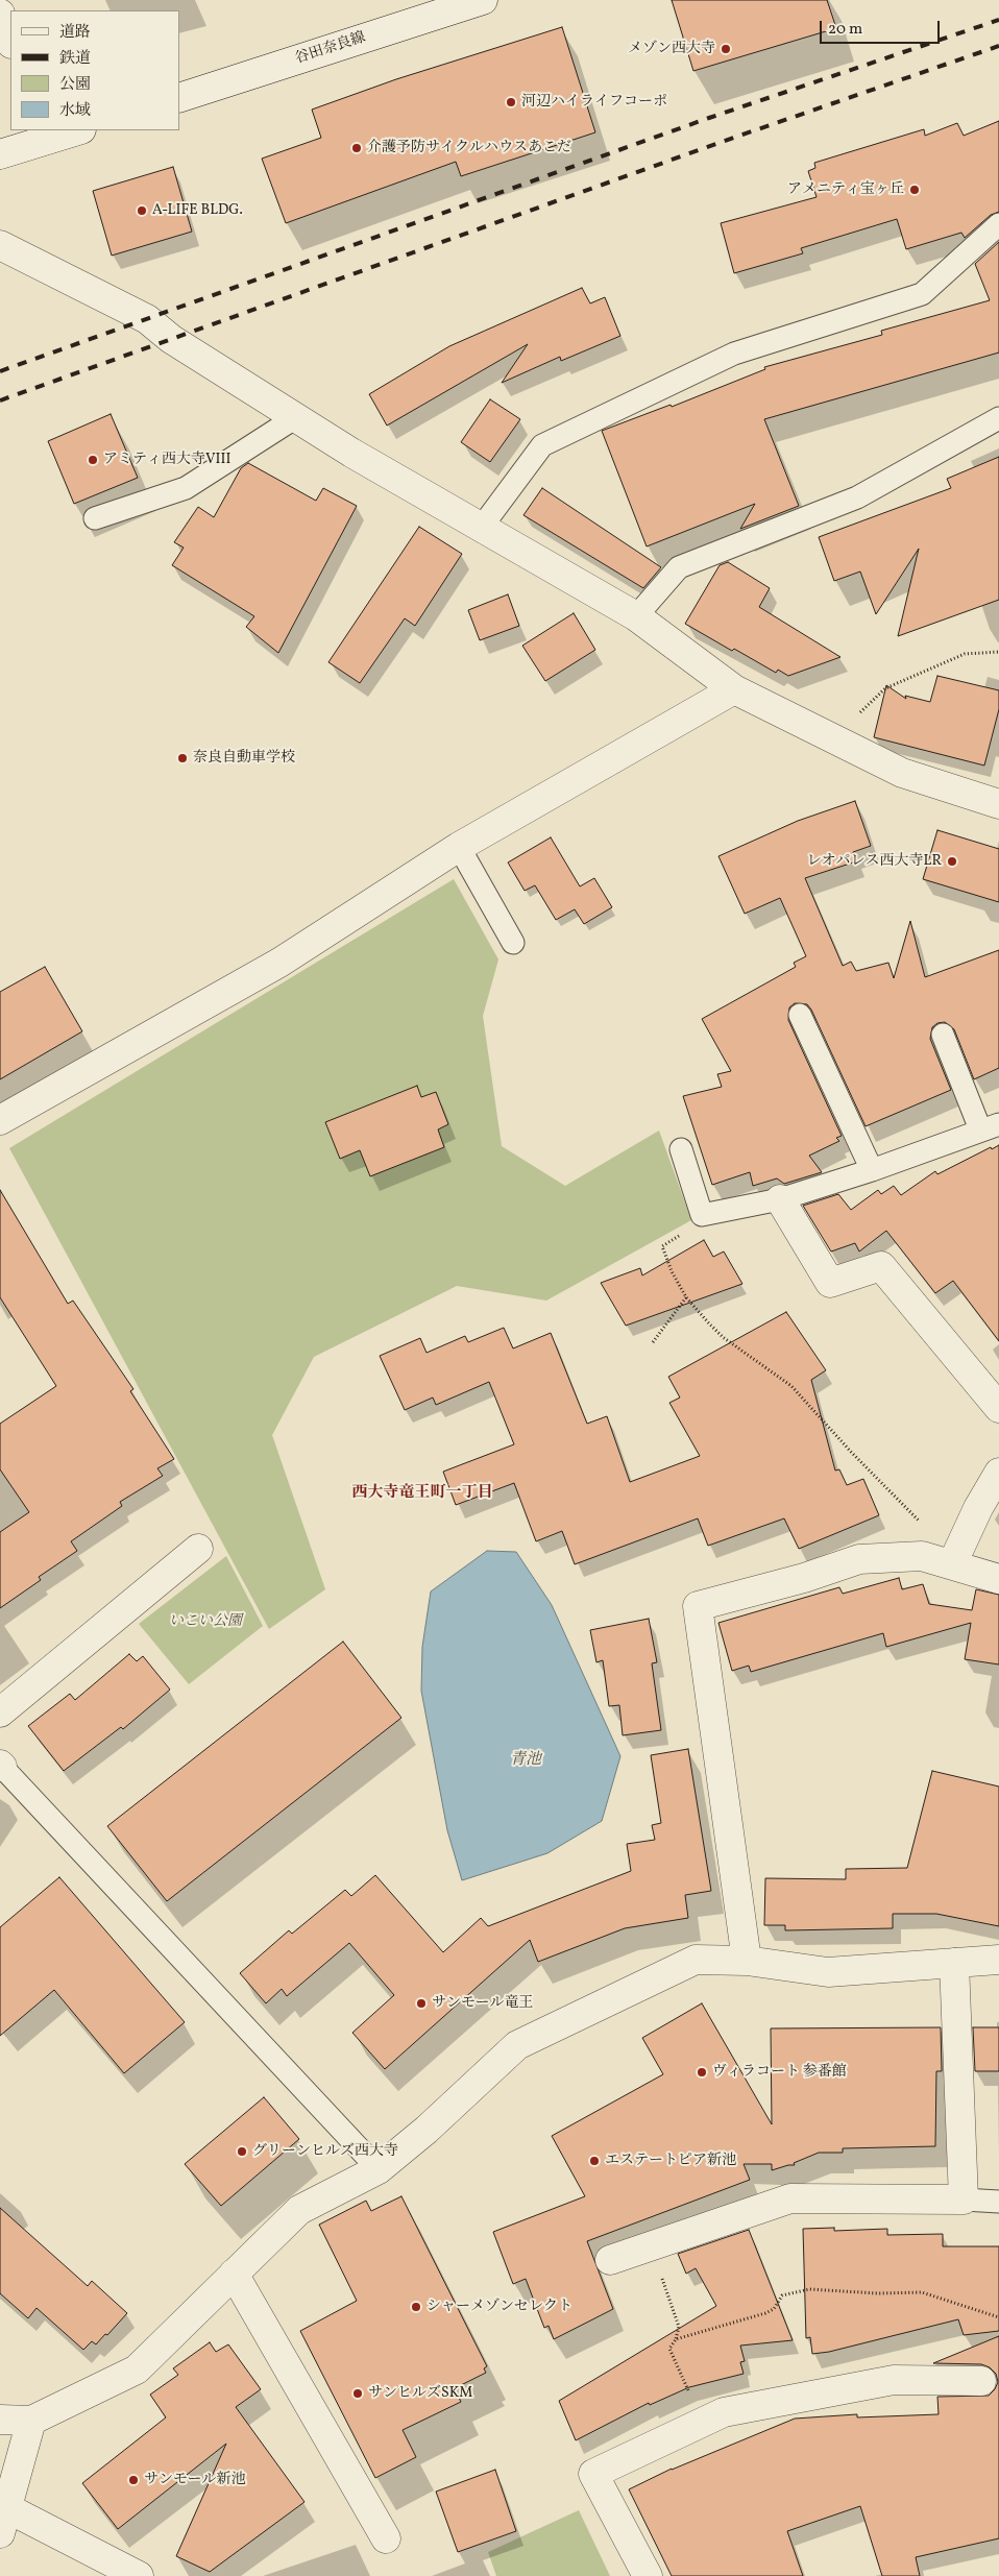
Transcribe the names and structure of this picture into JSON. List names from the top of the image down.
{
  "streets": {
    "street": ["谷田奈良線"]
  },
  "districts": ["西大寺竜王町一丁目"],
  "water": ["青池"],
  "parks": ["いこい公園"],
  "places": [
    "メゾン西大寺",
    "河辺ハイライフコーポ",
    "介護予防サイクルハウスあこだ",
    "アメニティ宝ヶ丘",
    "A-LIFE BLDG.",
    "アミティ西大寺VIII",
    "奈良自動車学校",
    "レオパレス西大寺LR",
    "サンモール竜王",
    "ヴィラコート 参番館",
    "グリーンヒルズ西大寺",
    "エステートピア新池",
    "シャーメゾンセレクト",
    "サンヒルズSKM",
    "サンモール新池"
  ],
  "legend": [
    "道路",
    "鉄道",
    "公園",
    "水域"
  ],
  "scale_bar": "20 m"
}
